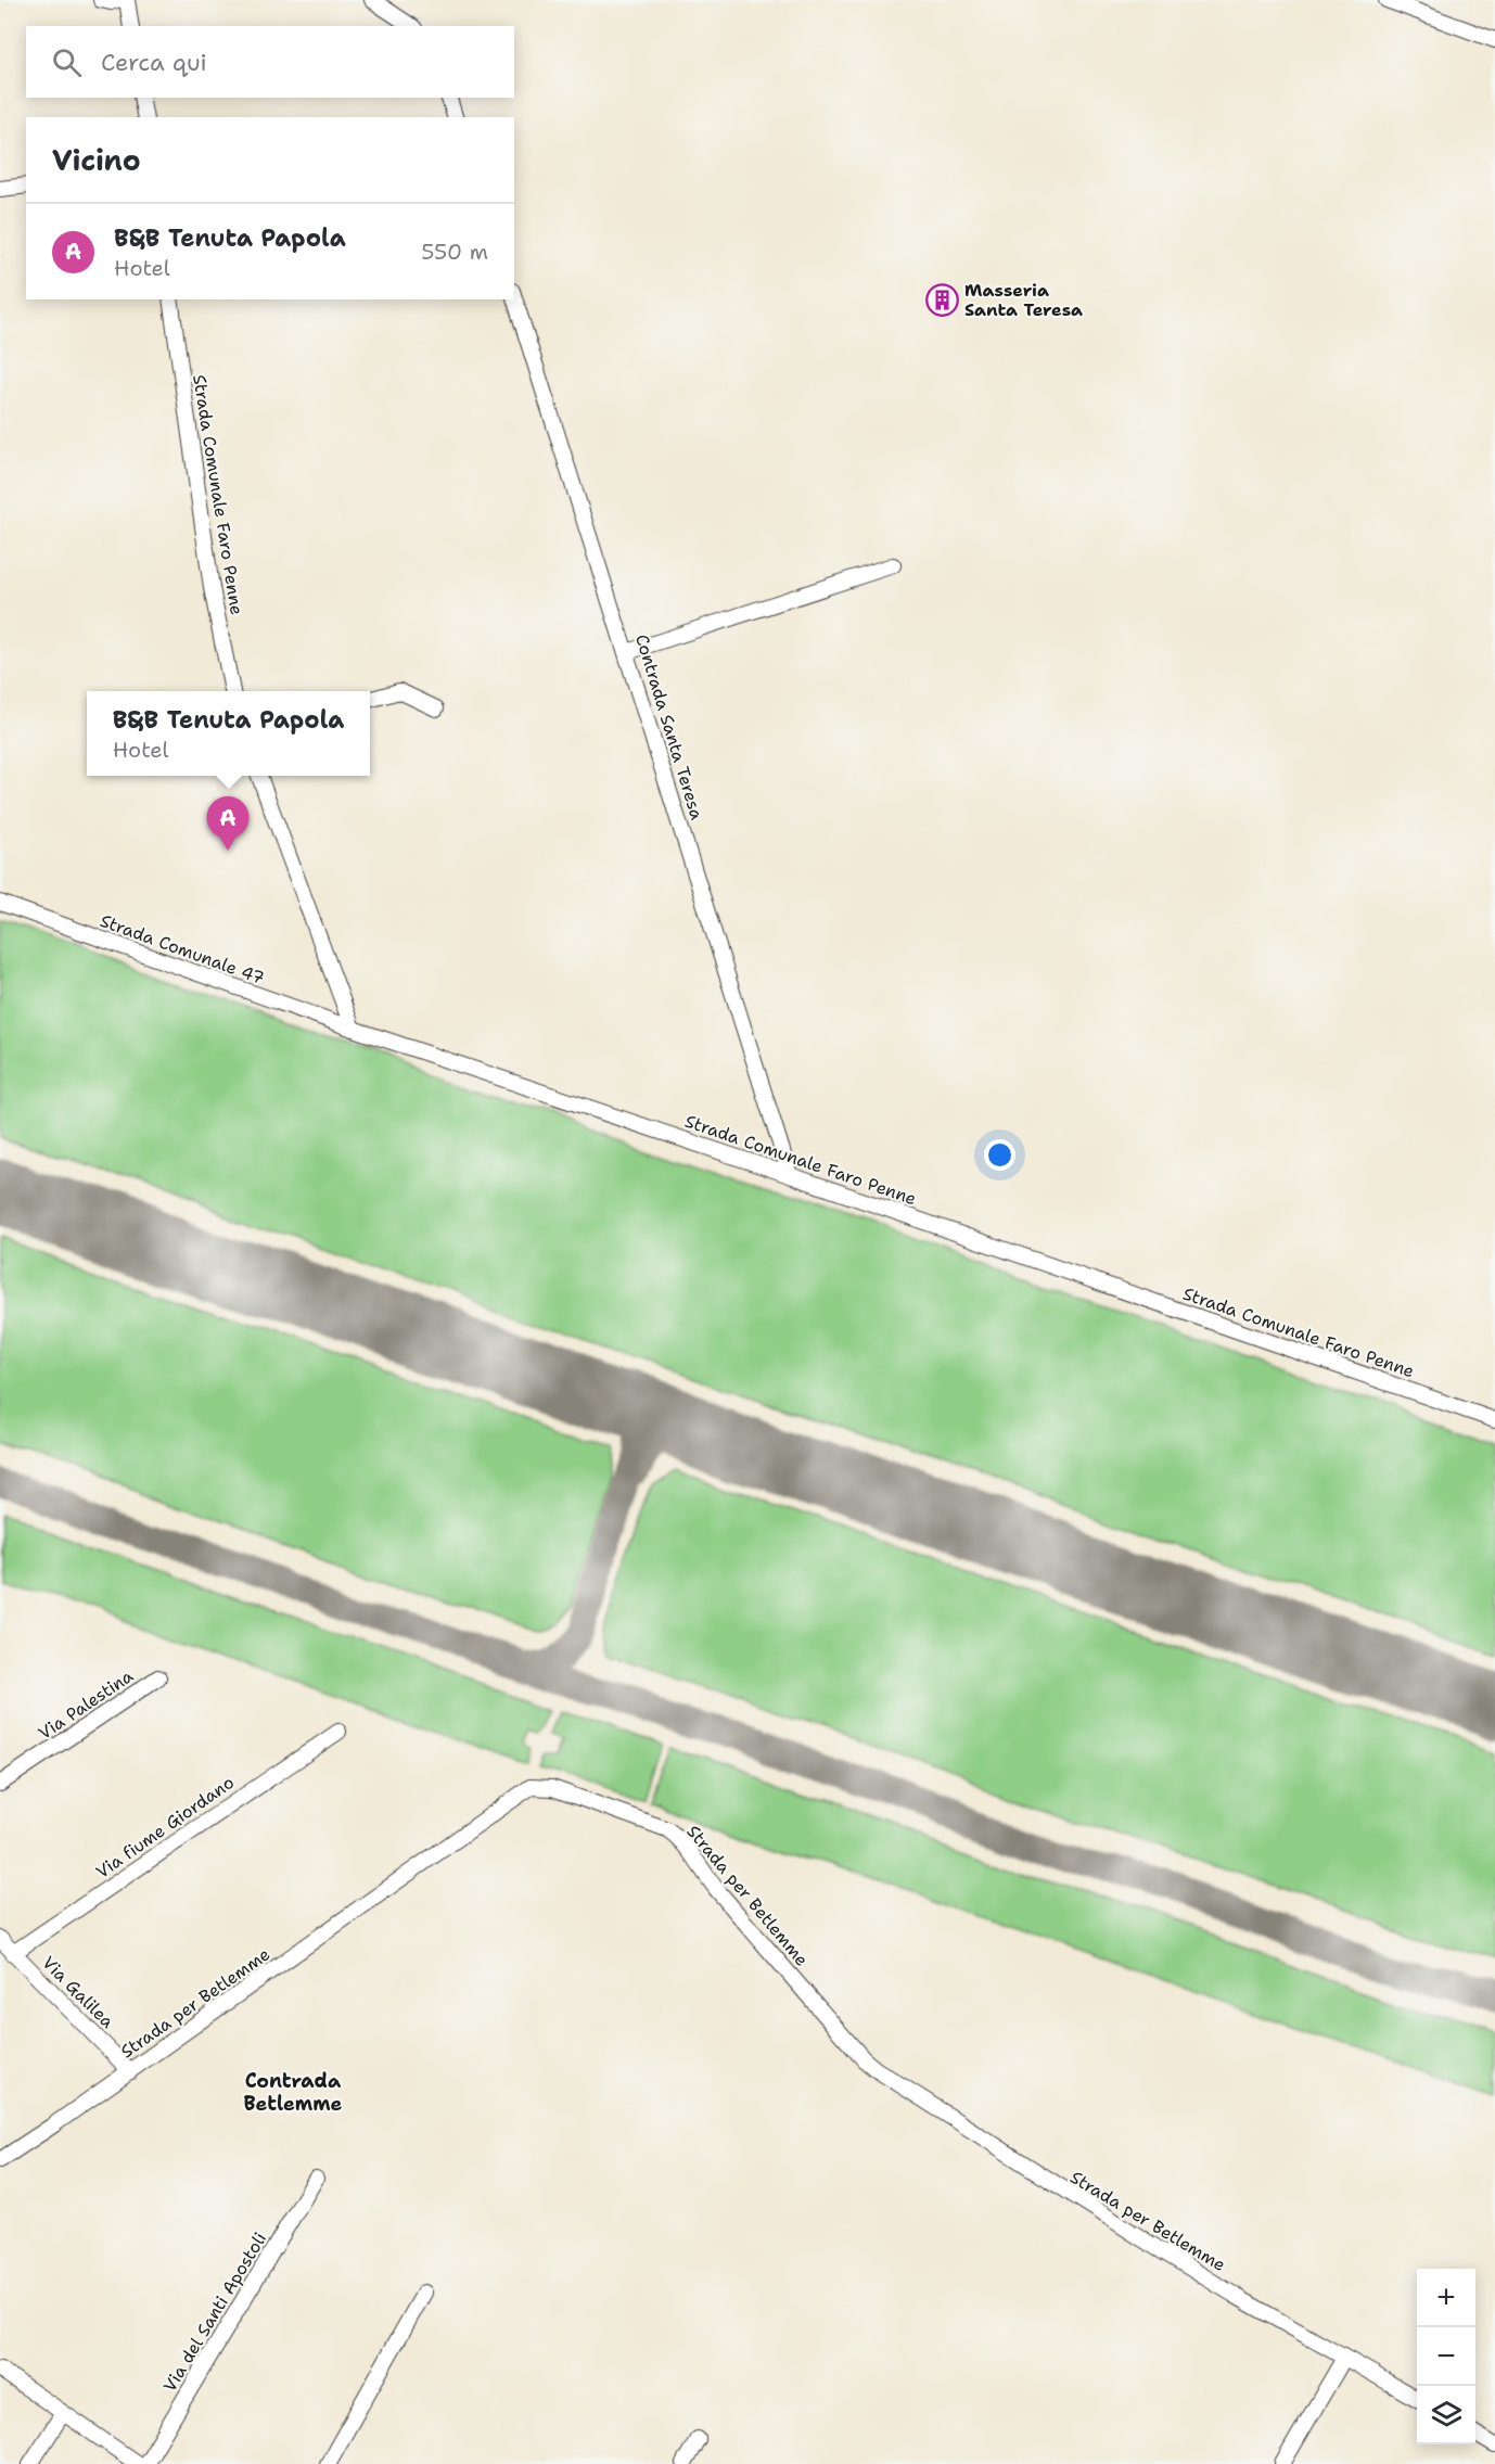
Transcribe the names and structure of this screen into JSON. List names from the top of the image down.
{
  "streets": {
    "street": [
      "Strada Comunale Faro Penne",
      "Contrada Santa Teresa",
      "Strada Comunale 47",
      "Via Palestina",
      "Via fiume Giordano",
      "Strada per Betlemme",
      "Via Galilea",
      "Via del Santi Apostoli"
    ]
  },
  "crossings": [
    ["Strada Comunale Faro Penne", "Contrada Santa Teresa"],
    ["Strada Comunale Faro Penne", "Strada Comunale 47"],
    ["Via fiume Giordano", "Via Galilea"],
    ["Strada per Betlemme", "Via Galilea"]
  ],
  "districts": ["Contrada Betlemme"],
  "places": {
    "building": ["Masseria Santa Teresa"]
  },
  "page": {
    "search": "Cerca qui",
    "heading": "Vicino",
    "list": [
      {
        "mark": "A",
        "name": "B&B Tenuta Papola",
        "note": "Hotel",
        "value": "550 m"
      }
    ],
    "popup": ["B&B Tenuta Papola", "Hotel"],
    "pins": "A",
    "map_buttons": ["+", "−"]
  }
}
